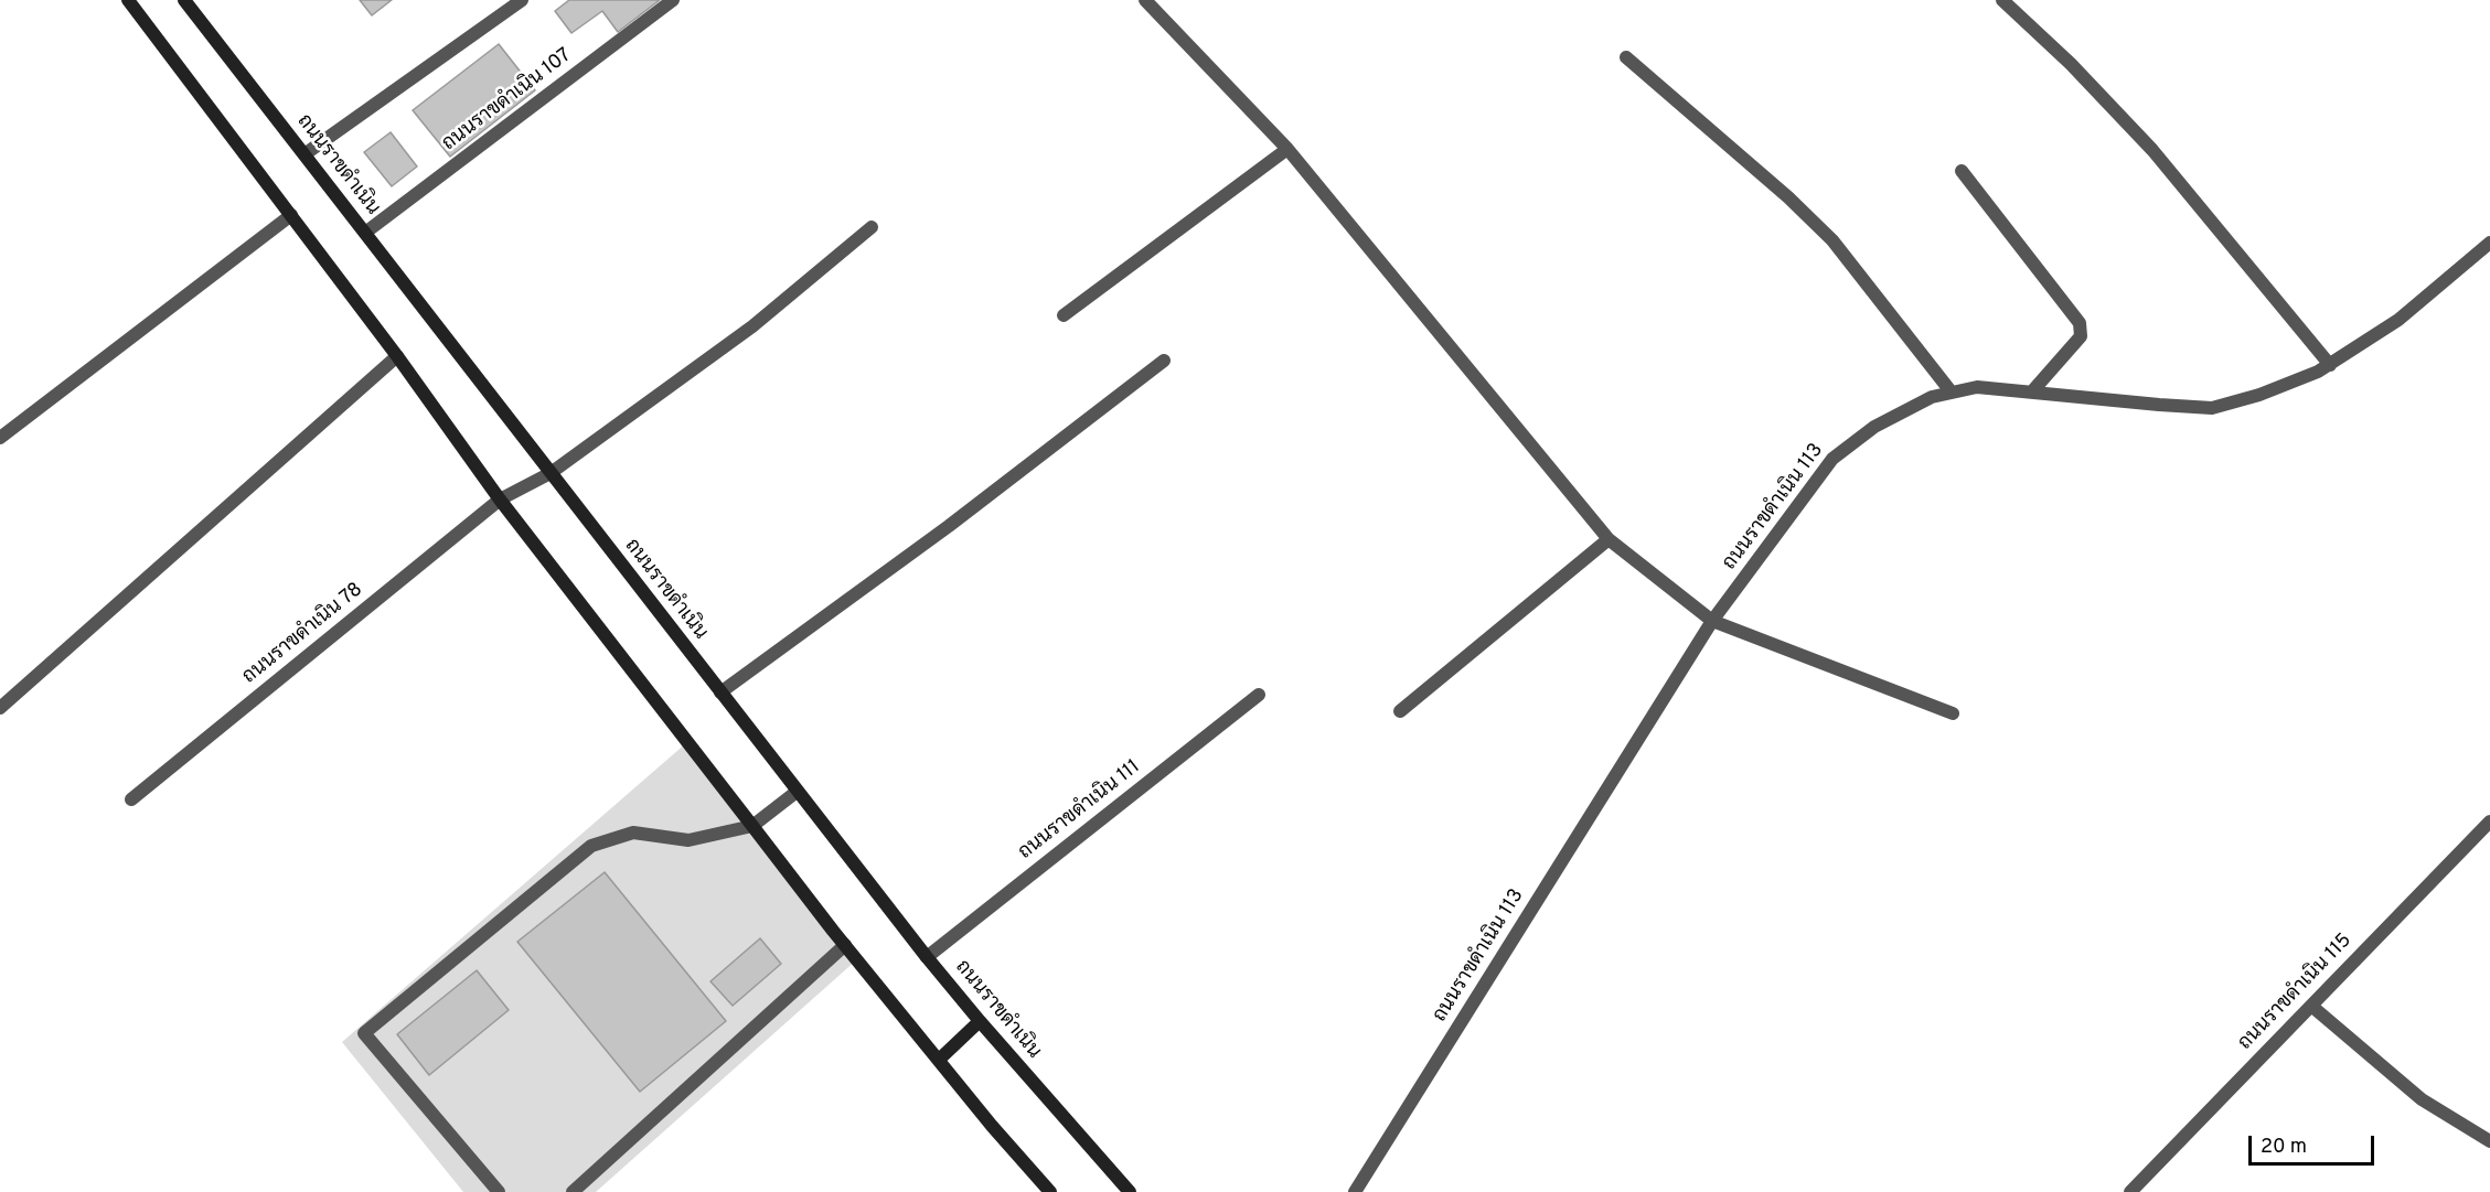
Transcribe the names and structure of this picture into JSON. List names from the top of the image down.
{
  "streets": {
    "main road": ["ถนนราขดำเนิน"],
    "street": [
      "ถนนราขดำเนิน 107",
      "ถนนราขดำเนิน 113",
      "ถนนราขดำเนิน 78",
      "ถนนราขดำเนิน 111",
      "ถนนราขดำเนิน 115"
    ]
  },
  "crossings": [
    ["ถนนราขดำเนิน 107", "ถนนราขดำเนิน"],
    ["ถนนราขดำเนิน", "ถนนราขดำเนิน 78"],
    ["ถนนราขดำเนิน", "ถนนราขดำเนิน 111"]
  ],
  "scale_bar": "20 m"
}
